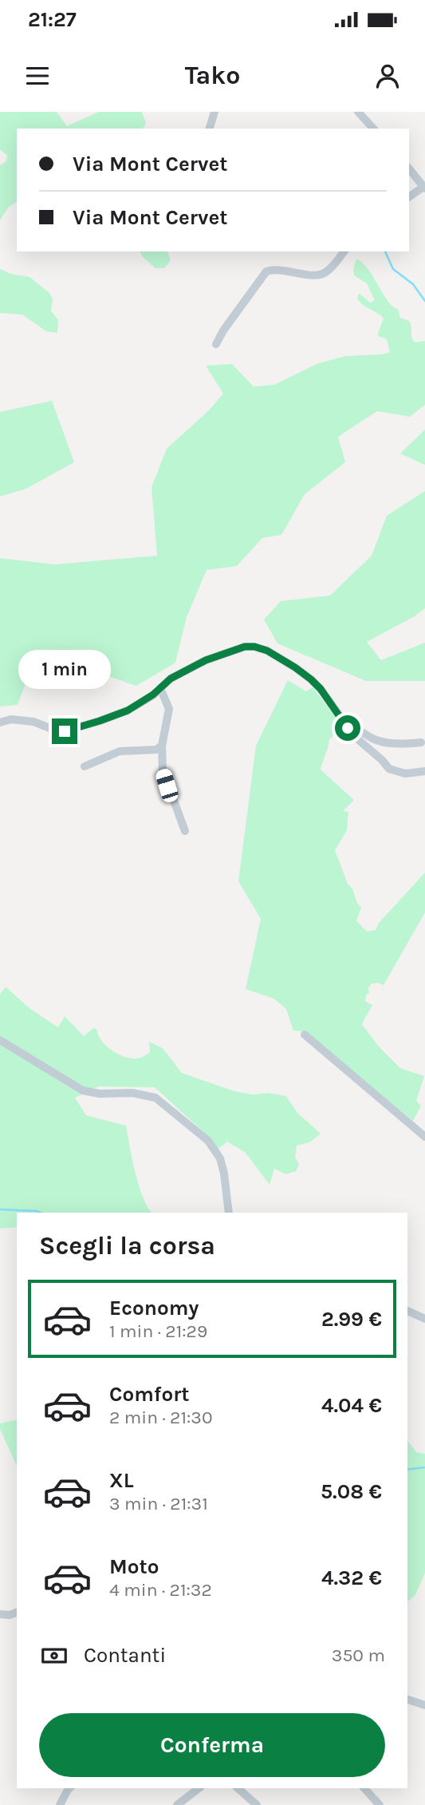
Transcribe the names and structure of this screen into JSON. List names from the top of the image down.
{
  "page": {
    "status": "21:27",
    "header": "Tako",
    "banner": ["Via Mont Cervet", "Via Mont Cervet"],
    "bubble": "1 min",
    "heading": "Scegli la corsa",
    "list": [
      {
        "name": "Economy",
        "note": "1 min · 21:29",
        "value": "2.99 €"
      },
      {
        "name": "Comfort",
        "note": "2 min · 21:30",
        "value": "4.04 €"
      },
      {
        "name": "XL",
        "note": "3 min · 21:31",
        "value": "5.08 €"
      },
      {
        "name": "Moto",
        "note": "4 min · 21:32",
        "value": "4.32 €"
      }
    ],
    "pay": ["Contanti", "350 m"],
    "buttons": "Conferma"
  }
}
